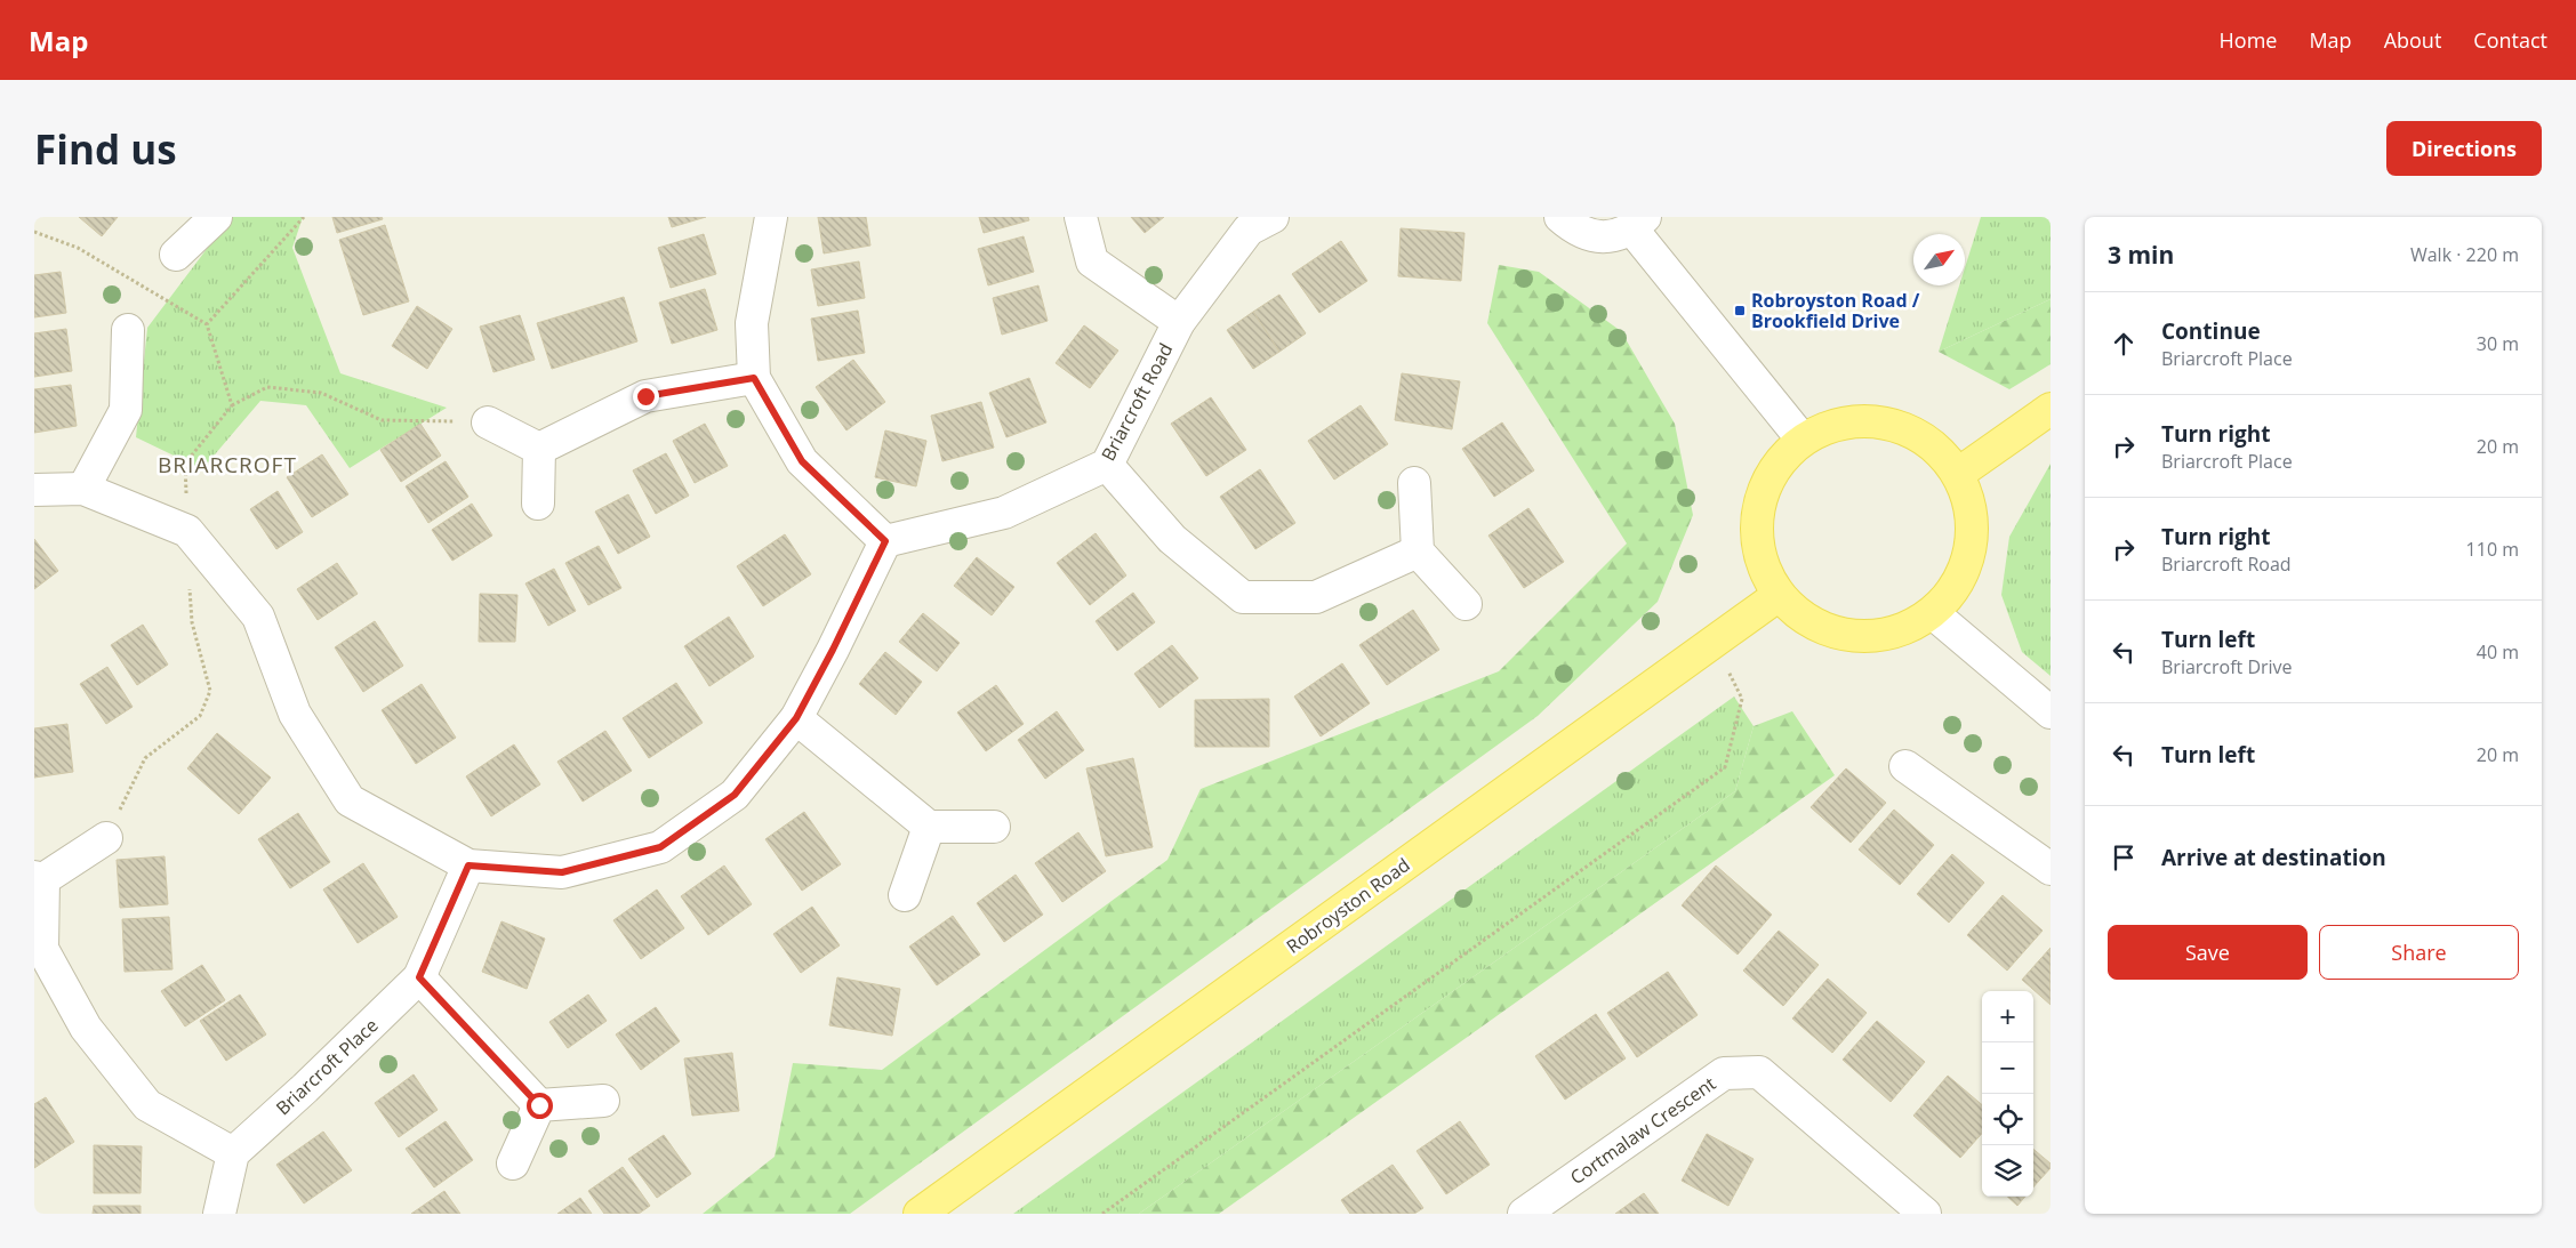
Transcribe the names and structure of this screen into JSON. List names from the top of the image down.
{
  "streets": {
    "main road": ["Robroyston Road"],
    "street": ["Briarcroft Road", "Briarcroft Place", "Cortmalaw Crescent"]
  },
  "districts": ["BRIARCROFT"],
  "places": {
    "transit": ["Robroyston Road / Brookfield Drive"]
  },
  "north": "top right",
  "page": {
    "header": "Map",
    "nav": [
      "Home",
      "Map",
      "About",
      "Contact"
    ],
    "buttons": [
      "Directions",
      ["Save", "Share"]
    ],
    "title": "Find us",
    "heading": ["3 min", "Walk · 220 m"],
    "list": [
      ["Continue", "Briarcroft Place", "30 m"],
      ["Turn right", "Briarcroft Place", "20 m"],
      ["Turn right", "Briarcroft Road", "110 m"],
      ["Turn left", "Briarcroft Drive", "40 m"],
      ["Turn left", "20 m"],
      "Arrive at destination"
    ],
    "map_buttons": ["+", "−"]
  }
}
